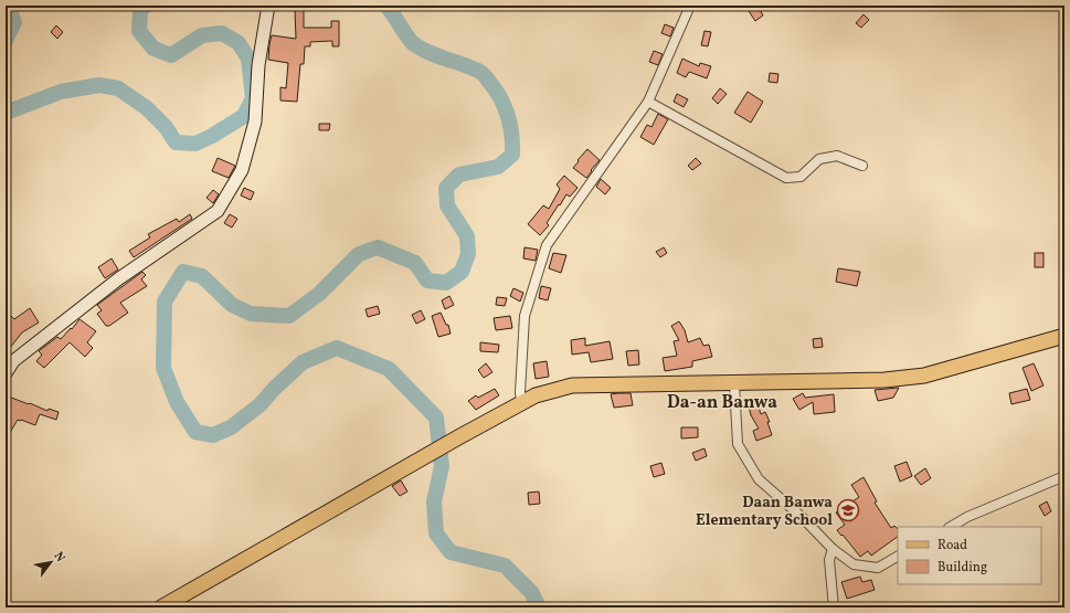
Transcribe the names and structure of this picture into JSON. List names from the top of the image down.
{
  "districts": ["Da-an Banwa"],
  "places": {
    "school or university": ["Daan Banwa Elementary School"]
  },
  "legend": ["Road", "Building"],
  "north": "top right"
}
